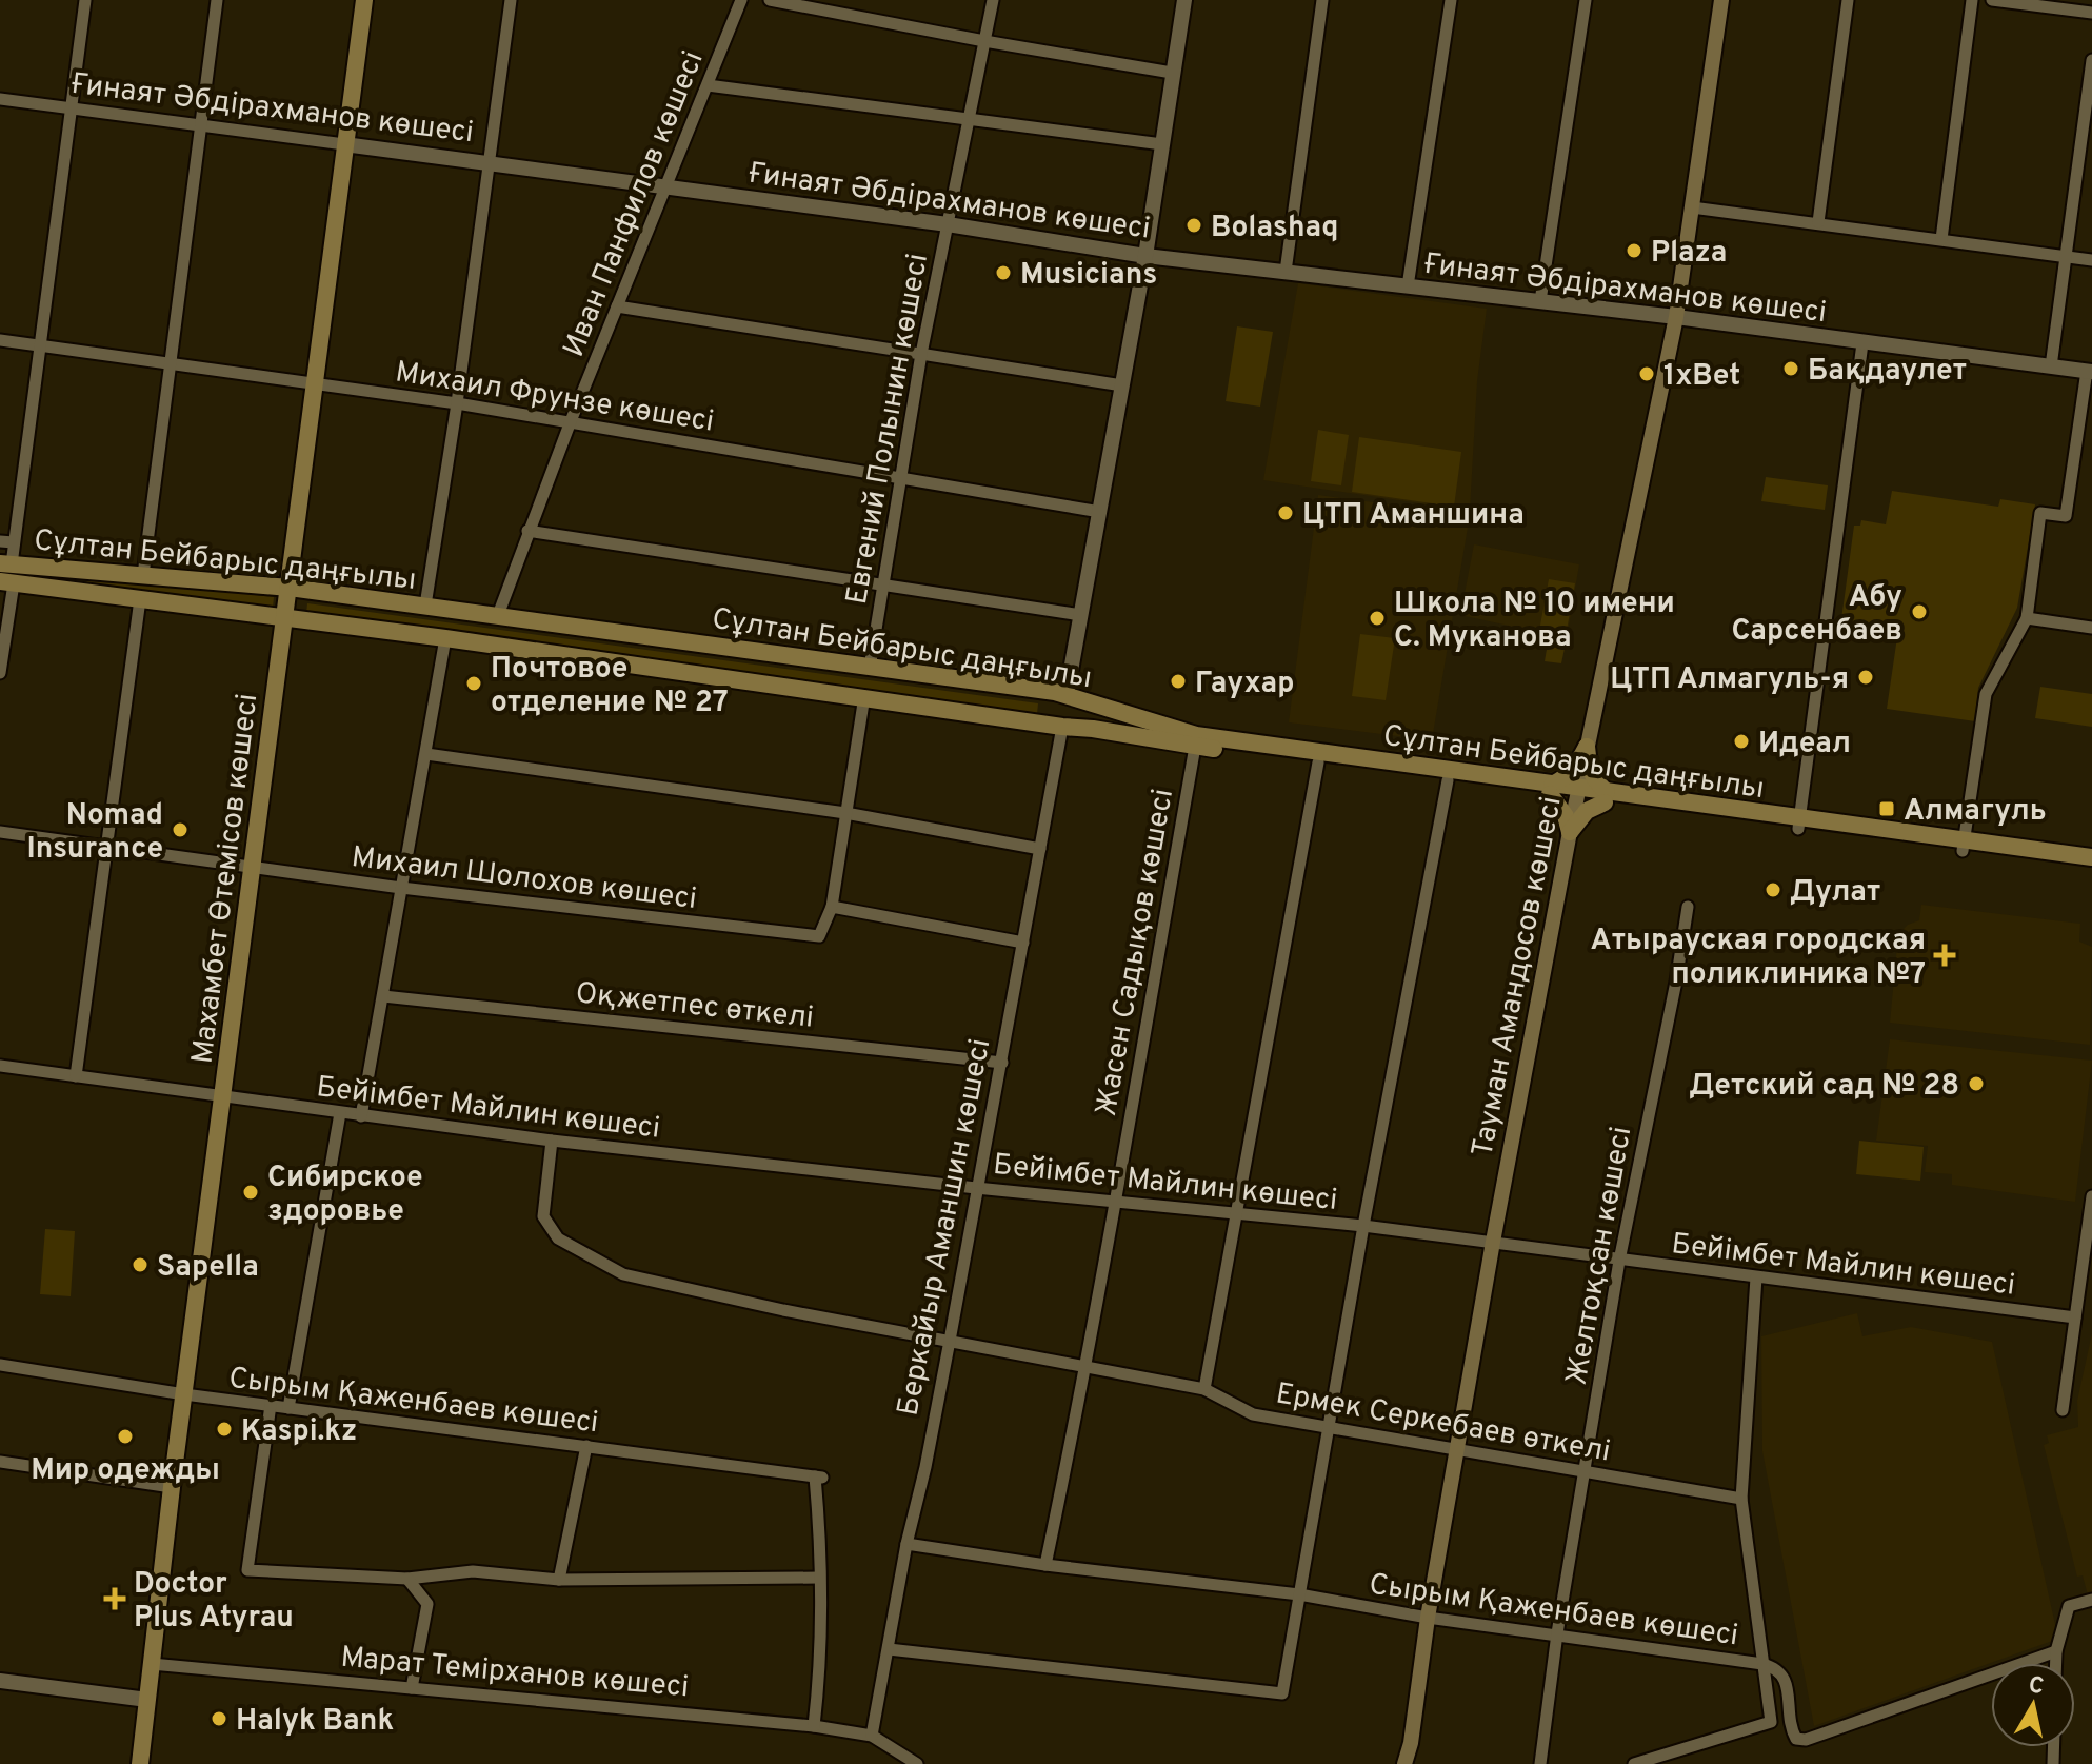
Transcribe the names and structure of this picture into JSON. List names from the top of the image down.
{
  "streets": {
    "main road": ["Сұлтан Бейбарыс даңғылы", "Махамбет Өтемісов көшесі", "Тауман Амандосов көшесі"],
    "street": [
      "Ғинаят Әбдірахманов көшесі",
      "Иван Панфилов көшесі",
      "Михаил Фрунзе көшесі",
      "Евгений Полынин көшесі",
      "Михаил Шолохов көшесі",
      "Жасен Садықов көшесі",
      "Оқжетпес өткелі",
      "Бейімбет Майлин көшесі",
      "Беркайыр Аманшин көшесі",
      "Желтоқсан көшесі",
      "Сырым Қаженбаев көшесі",
      "Ермек Серкебаев өткелі",
      "Марат Темірханов көшесі"
    ]
  },
  "crossings": [
    ["Ғинаят Әбдірахманов көшесі", "Иван Панфилов көшесі"],
    ["Ғинаят Әбдірахманов көшесі", "Евгений Полынин көшесі"],
    ["Ғинаят Әбдірахманов көшесі", "Махамбет Өтемісов көшесі"],
    ["Ғинаят Әбдірахманов көшесі", "Тауман Амандосов көшесі"],
    ["Иван Панфилов көшесі", "Михаил Фрунзе көшесі"],
    ["Иван Панфилов көшесі", "Сұлтан Бейбарыс даңғылы"],
    ["Михаил Фрунзе көшесі", "Евгений Полынин көшесі"],
    ["Михаил Фрунзе көшесі", "Махамбет Өтемісов көшесі"],
    ["Евгений Полынин көшесі", "Сұлтан Бейбарыс даңғылы"],
    ["Сұлтан Бейбарыс даңғылы", "Махамбет Өтемісов көшесі"],
    ["Сұлтан Бейбарыс даңғылы", "Жасен Садықов көшесі"],
    ["Сұлтан Бейбарыс даңғылы", "Тауман Амандосов көшесі"],
    ["Сұлтан Бейбарыс даңғылы", "Беркайыр Аманшин көшесі"],
    ["Михаил Шолохов көшесі", "Махамбет Өтемісов көшесі"],
    ["Махамбет Өтемісов көшесі", "Бейімбет Майлин көшесі"],
    ["Махамбет Өтемісов көшесі", "Сырым Қаженбаев көшесі"],
    ["Махамбет Өтемісов көшесі", "Марат Темірханов көшесі"],
    ["Жасен Садықов көшесі", "Бейімбет Майлин көшесі"],
    ["Жасен Садықов көшесі", "Сырым Қаженбаев көшесі"],
    ["Жасен Садықов көшесі", "Ермек Серкебаев өткелі"],
    ["Тауман Амандосов көшесі", "Бейімбет Майлин көшесі"],
    ["Тауман Амандосов көшесі", "Сырым Қаженбаев көшесі"],
    ["Тауман Амандосов көшесі", "Ермек Серкебаев өткелі"],
    ["Оқжетпес өткелі", "Беркайыр Аманшин көшесі"],
    ["Бейімбет Майлин көшесі", "Беркайыр Аманшин көшесі"],
    ["Бейімбет Майлин көшесі", "Желтоқсан көшесі"],
    ["Бейімбет Майлин көшесі", "Ермек Серкебаев өткелі"],
    ["Беркайыр Аманшин көшесі", "Сырым Қаженбаев көшесі"],
    ["Беркайыр Аманшин көшесі", "Ермек Серкебаев өткелі"],
    ["Беркайыр Аманшин көшесі", "Марат Темірханов көшесі"],
    ["Желтоқсан көшесі", "Сырым Қаженбаев көшесі"],
    ["Желтоқсан көшесі", "Ермек Серкебаев өткелі"]
  ],
  "places": {
    "other": [
      "Bolashaq",
      "Plaza",
      "Musicians",
      "Бақдаулет",
      "1xBet",
      "ЦТП Аманшина",
      "Абу Сарсенбаев",
      "Школа № 10 имени С. Муканова",
      "ЦТП Алмагуль-я",
      "Гаухар",
      "Почтовое отделение № 27",
      "Идеал",
      "Nomad Insurance",
      "Дулат",
      "Детский сад № 28",
      "Сибирское здоровье",
      "Sapella",
      "Kaspi.kz",
      "Мир одежды",
      "Halyk Bank"
    ],
    "transit": ["Алмагуль"],
    "health": ["Атырауская городская поликлиника №7", "Doctor Plus Atyrau"]
  },
  "north": "top"
}
